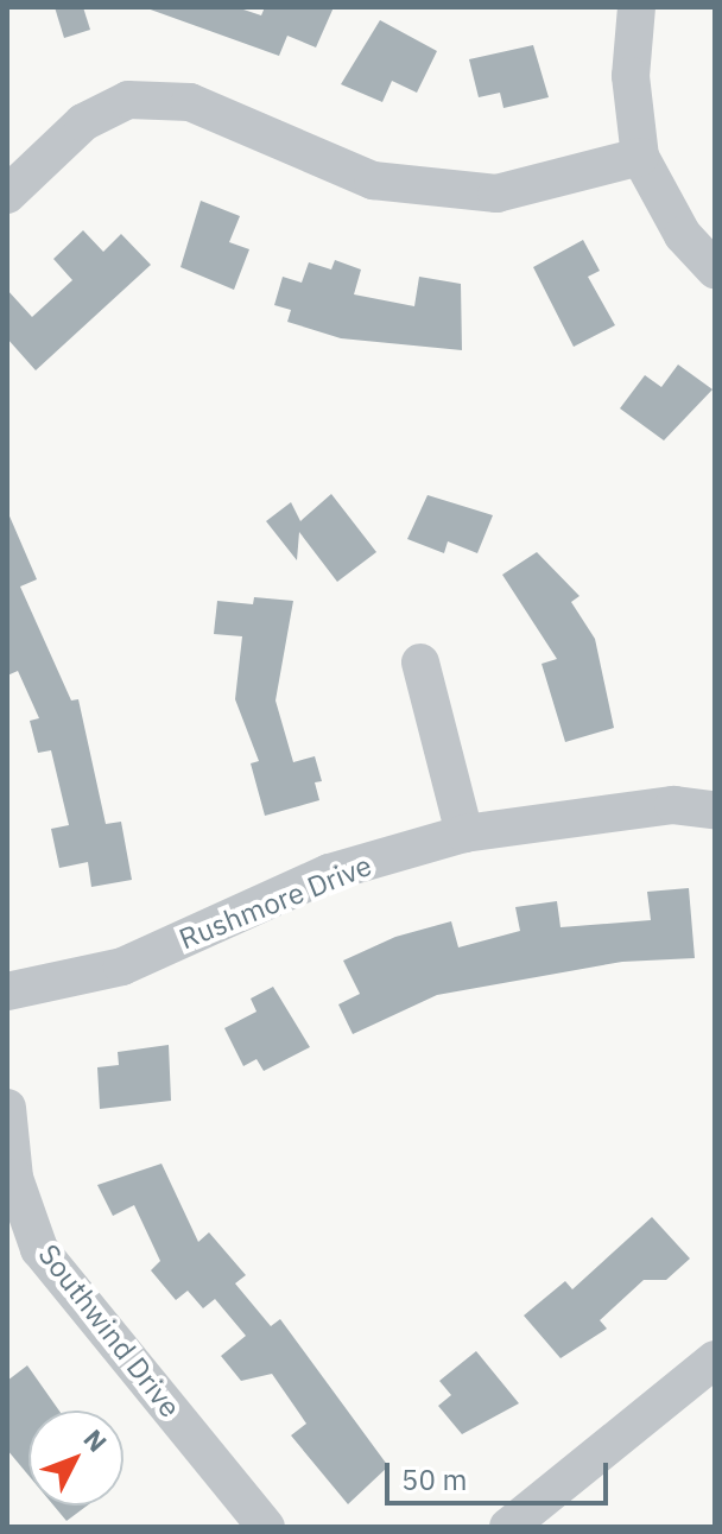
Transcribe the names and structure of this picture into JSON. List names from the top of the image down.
{
  "streets": {
    "street": ["Rushmore Drive", "Southwind Drive"]
  },
  "scale_bar": "50 m",
  "north": "top right"
}
